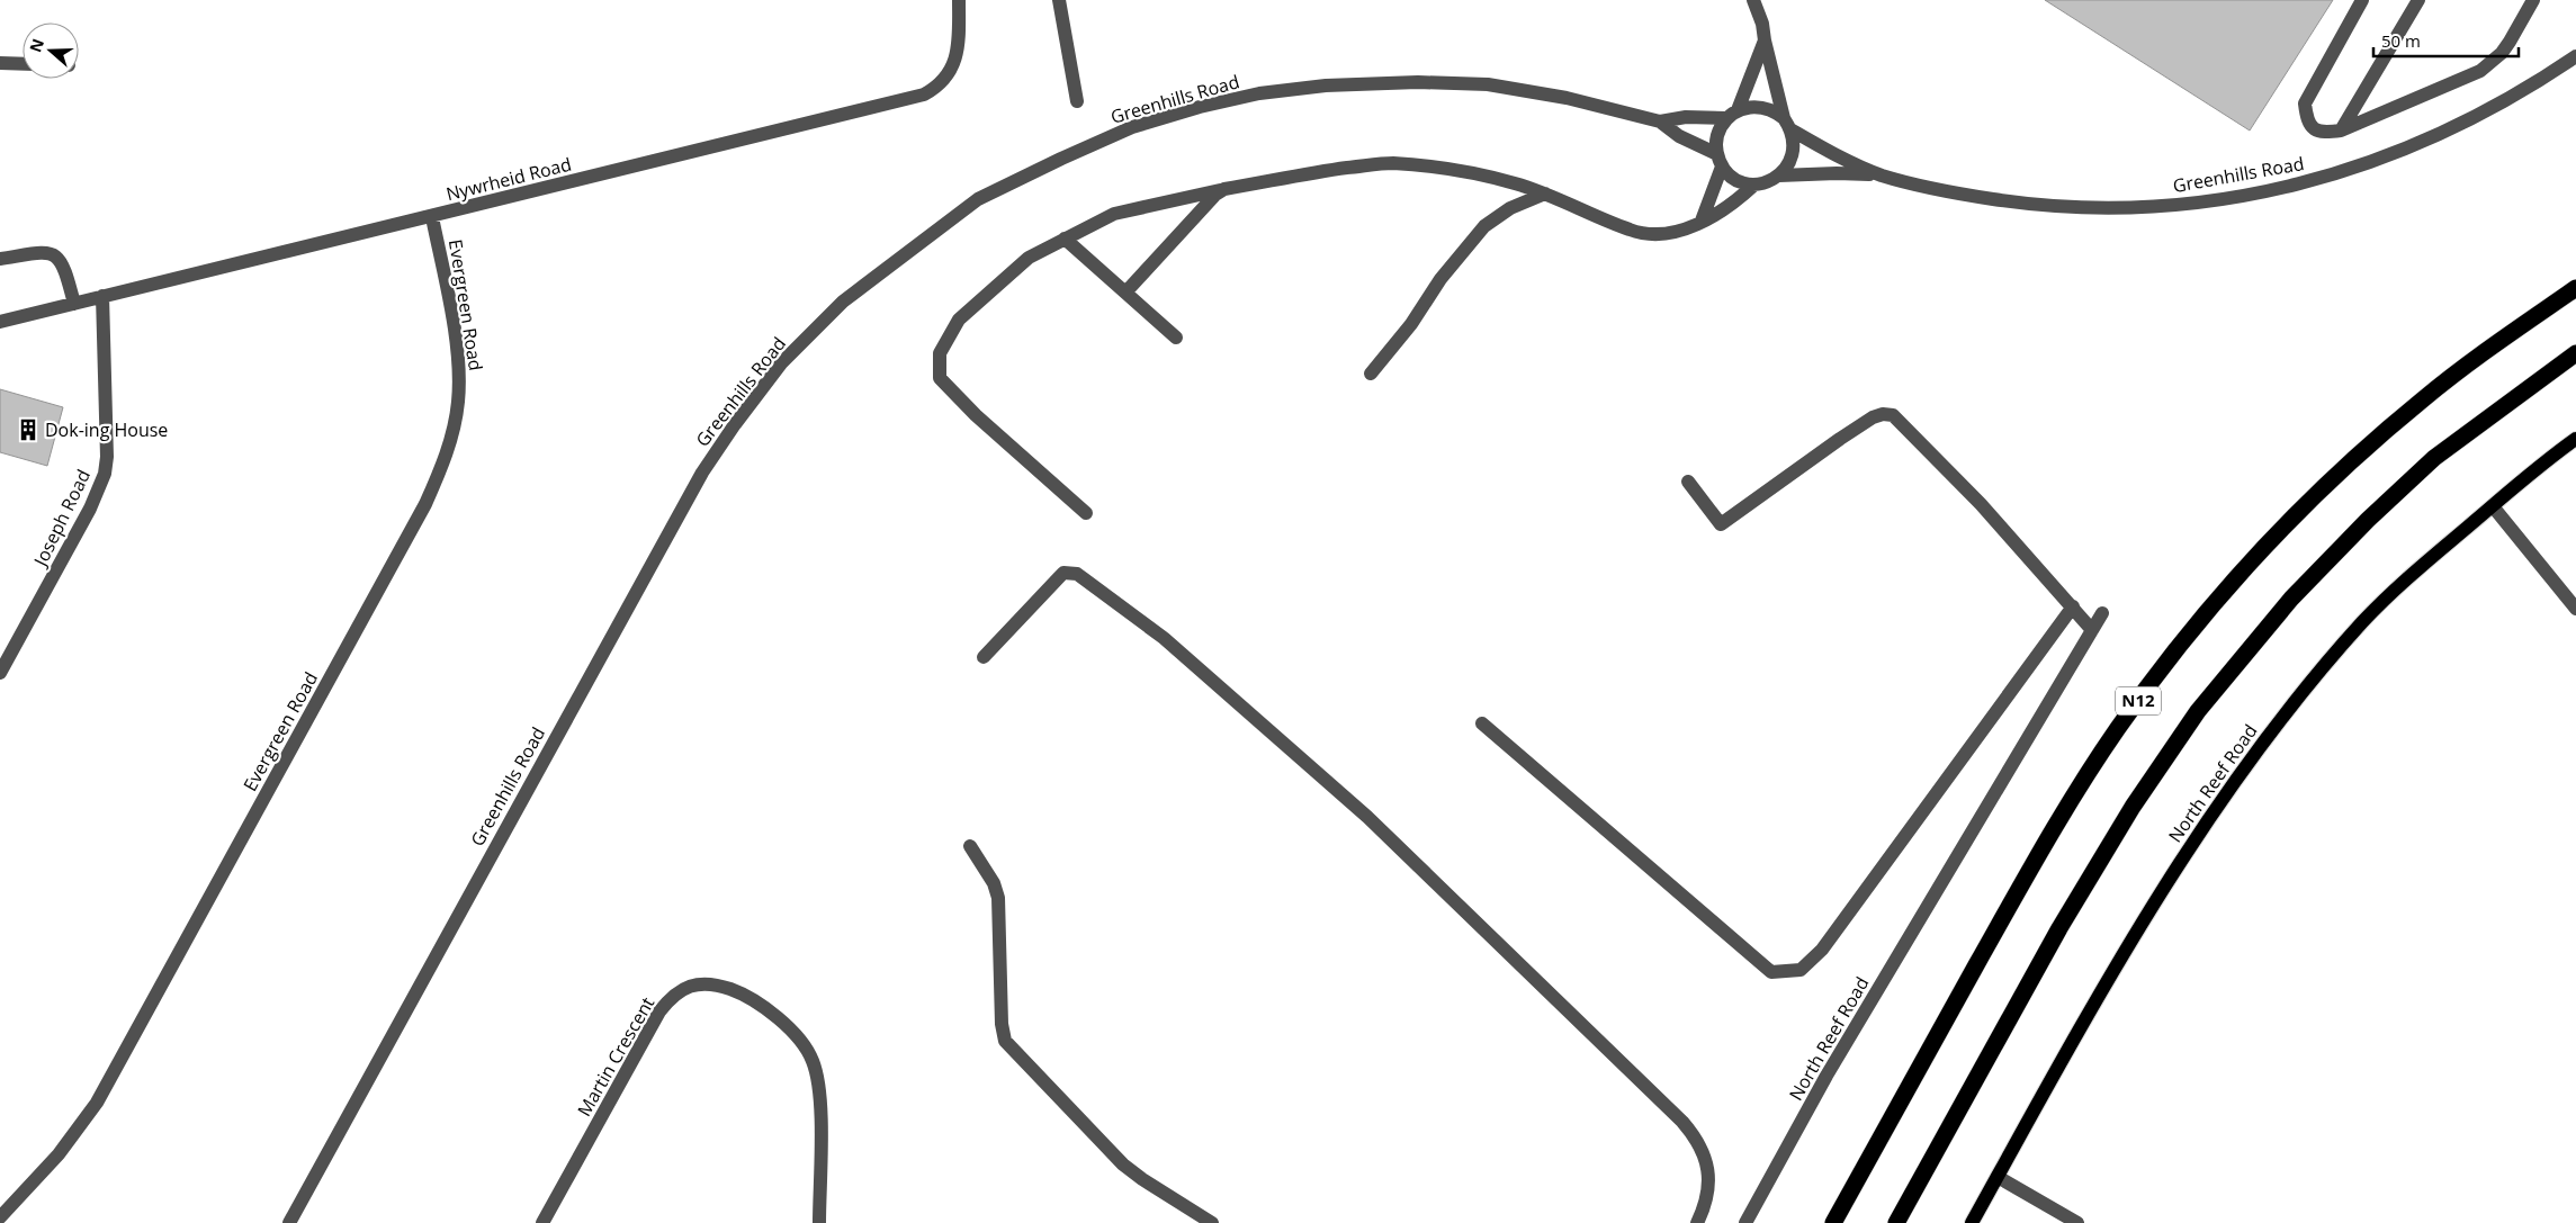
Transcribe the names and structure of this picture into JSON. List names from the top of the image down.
{
  "streets": {
    "highway": ["N12"],
    "main road": ["North Reef Road"],
    "street": [
      "Greenhills Road",
      "Nywrheid Road",
      "Evergreen Road",
      "Joseph Road",
      "Martin Crescent"
    ]
  },
  "crossings": [
    ["Nywrheid Road", "Evergreen Road"],
    ["Nywrheid Road", "Joseph Road"]
  ],
  "places": {
    "building": ["Dok-ing House"]
  },
  "scale_bar": "50 m",
  "north": "left"
}
